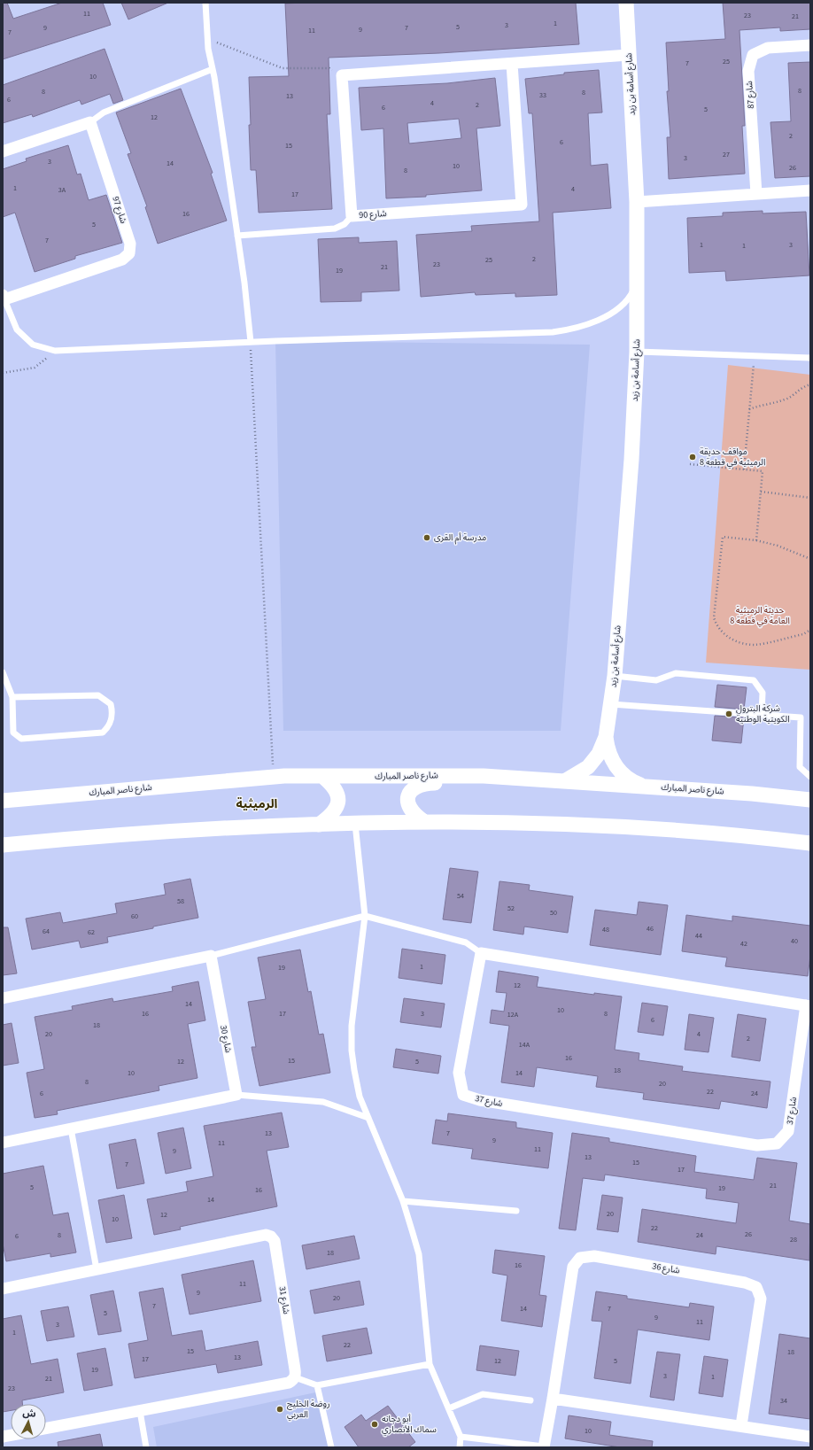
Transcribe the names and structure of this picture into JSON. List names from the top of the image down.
{
  "streets": {
    "street": [
      "شارع أسامة بن زيد",
      "شارع 87",
      "شارع 97",
      "شارع 90",
      "شارع ناصر المبارك",
      "شارع 30",
      "شارع 37",
      "شارع 36",
      "شارع 31"
    ]
  },
  "crossings": [
    ["شارع أسامة بن زيد", "شارع ناصر المبارك"]
  ],
  "districts": ["الرميثية"],
  "parks": ["حديثة الرميثية العامة في قطعة 8"],
  "places": [
    "مواقف حديقة الرميثية في قطعة 8",
    "مدرسة أم القرى",
    "شركة البترول الكويتية الوطنية",
    "روضة الخليج العربي",
    "أبو دجانه سماك الأنصاري"
  ],
  "house_numbers": [
    "11",
    "23",
    "21",
    "1",
    "3",
    "5",
    "9",
    "7",
    "9",
    "11",
    "7",
    "25",
    "7",
    "10",
    "8",
    "8",
    "8",
    "33",
    "13",
    "6",
    "4",
    "2",
    "6",
    "5",
    "12",
    "2",
    "6",
    "15",
    "27",
    "3",
    "3",
    "14",
    "10",
    "26",
    "8",
    "1",
    "4",
    "3A",
    "17",
    "16",
    "5",
    "7",
    "1",
    "3",
    "1",
    "2",
    "25",
    "23",
    "21",
    "19",
    "54",
    "58",
    "52",
    "50",
    "60",
    "46",
    "48",
    "64",
    "62",
    "44",
    "40",
    "42",
    "1",
    "19",
    "12",
    "14",
    "10",
    "16",
    "17",
    "3",
    "8",
    "12A",
    "6",
    "18",
    "20",
    "4",
    "2",
    "14A",
    "16",
    "15",
    "12",
    "5",
    "18",
    "10",
    "14",
    "8",
    "20",
    "22",
    "6",
    "24",
    "13",
    "7",
    "9",
    "11",
    "11",
    "9",
    "13",
    "15",
    "7",
    "17",
    "21",
    "5",
    "19",
    "16",
    "14",
    "20",
    "12",
    "10",
    "22",
    "26",
    "8",
    "24",
    "6",
    "28",
    "18",
    "16",
    "11",
    "9",
    "20",
    "7",
    "14",
    "7",
    "5",
    "9",
    "11",
    "3",
    "1",
    "22",
    "15",
    "18",
    "13",
    "17",
    "12",
    "5",
    "19",
    "3",
    "1",
    "21",
    "23",
    "34",
    "10"
  ],
  "north": "top"
}
